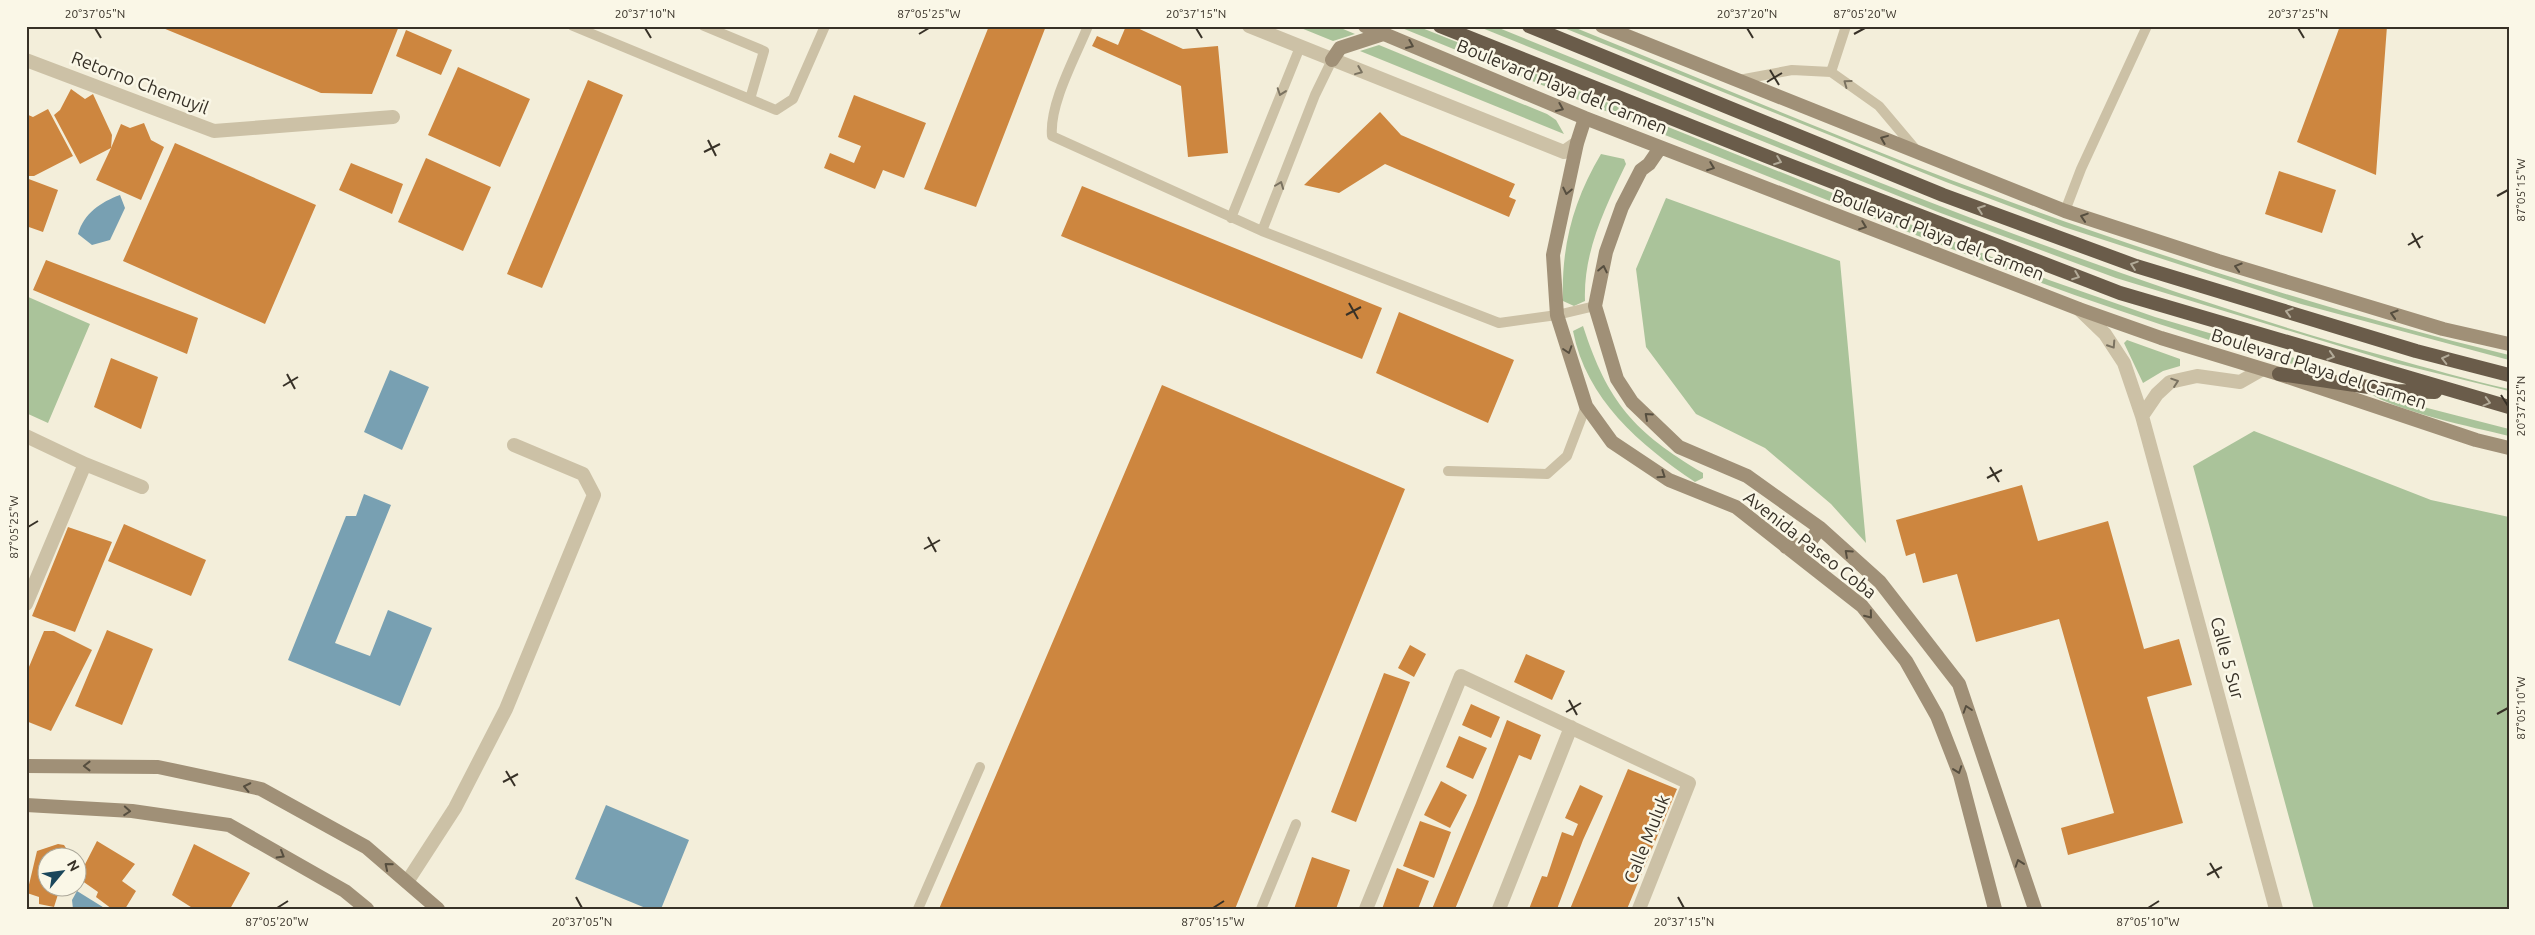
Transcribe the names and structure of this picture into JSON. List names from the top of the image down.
{
  "streets": {
    "main road": ["Boulevard Playa del Carmen", "Avenida Paseo Coba"],
    "street": ["Retorno Chemuyil", "Calle 5 Sur", "Calle Muluk"]
  },
  "crossings": [
    ["Boulevard Playa del Carmen", "Avenida Paseo Coba"],
    ["Boulevard Playa del Carmen", "Calle 5 Sur"]
  ],
  "north": "top right",
  "coordinates": [
    "20°37'05\"N",
    "20°37'10\"N",
    "87°05'25\"W",
    "20°37'15\"N",
    "20°37'20\"N",
    "87°05'20\"W",
    "20°37'25\"N",
    "87°05'15\"W",
    "87°05'10\"W"
  ]
}
